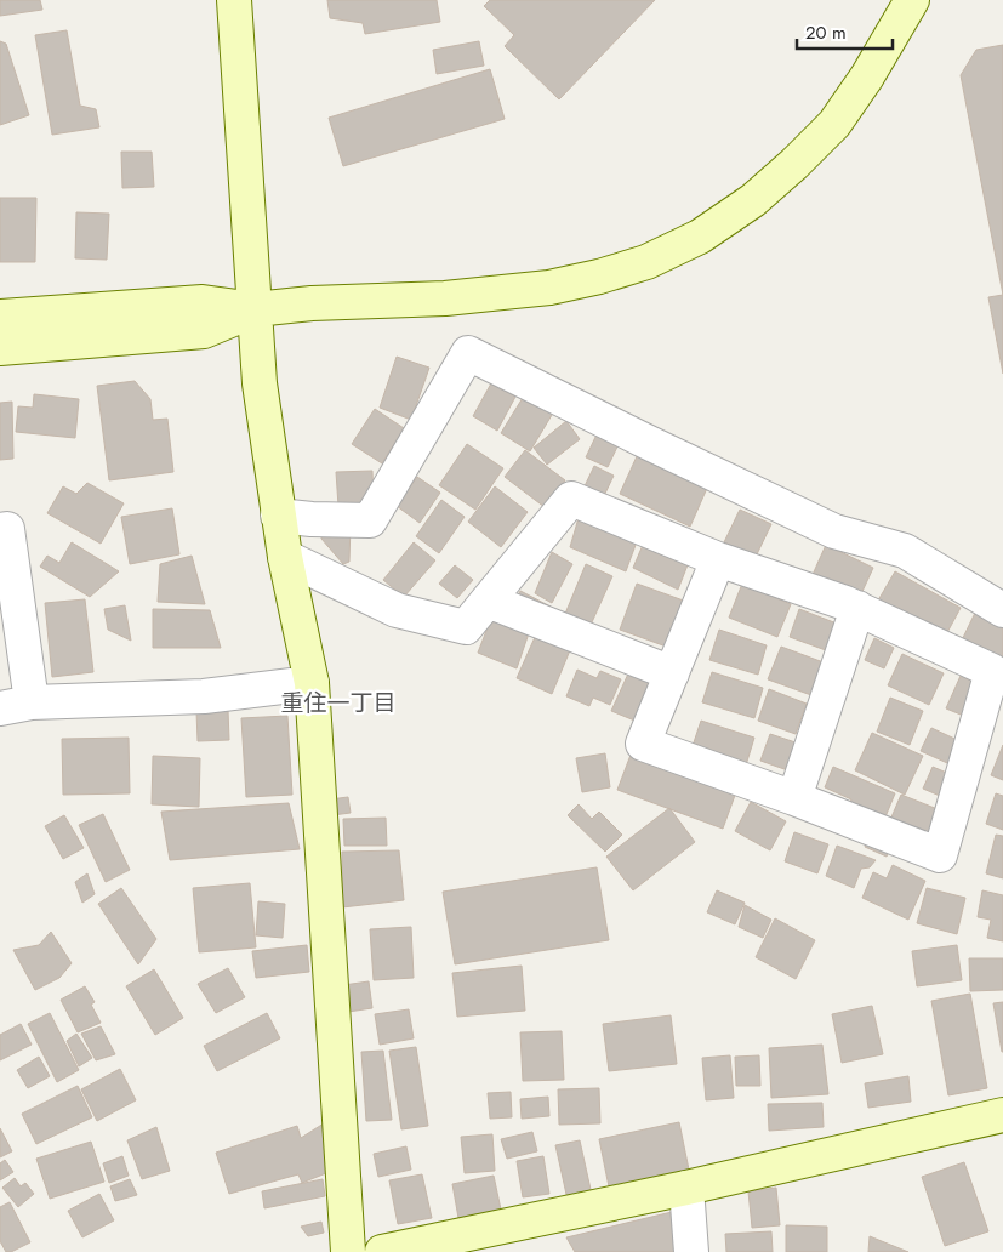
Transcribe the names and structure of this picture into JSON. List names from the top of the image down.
{
  "districts": ["重住一丁目"],
  "scale_bar": "20 m"
}
